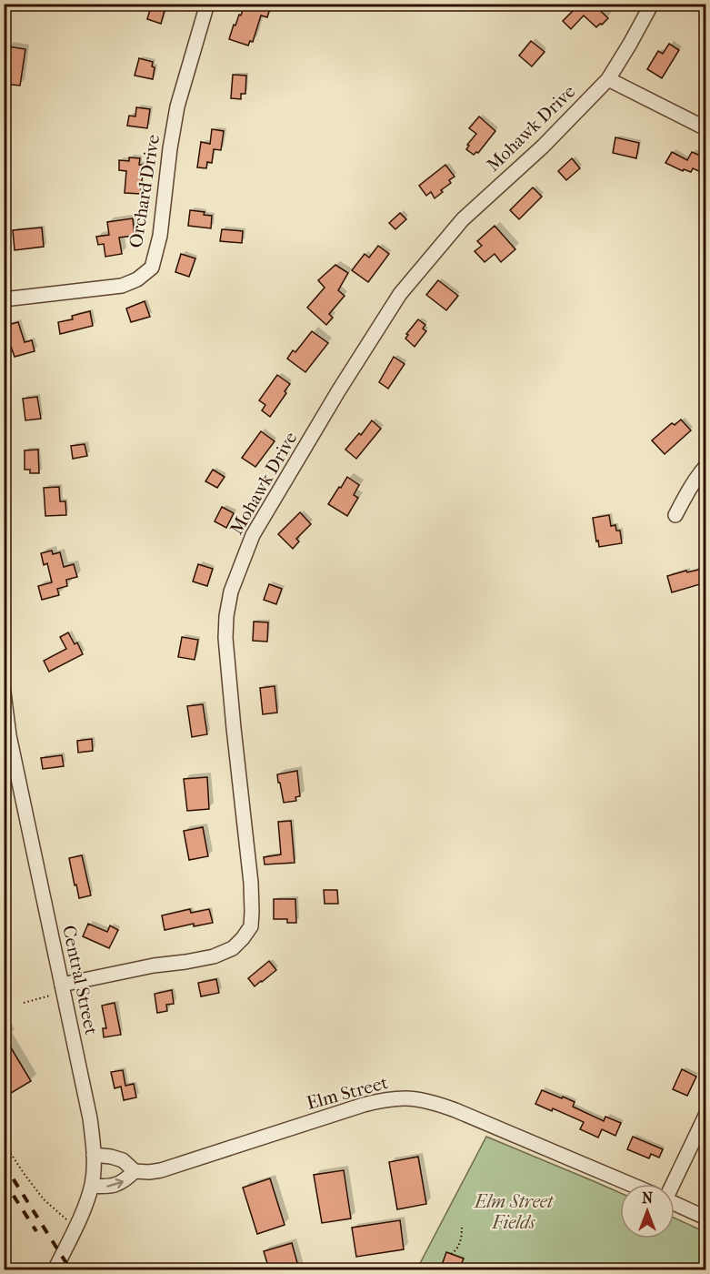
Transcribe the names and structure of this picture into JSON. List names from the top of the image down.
{
  "streets": {
    "street": [
      "Mohawk Drive",
      "Orchard Drive",
      "Central Street",
      "Elm Street"
    ]
  },
  "crossings": [
    ["Mohawk Drive", "Central Street"],
    ["Central Street", "Elm Street"]
  ],
  "parks": ["Elm Street Fields"],
  "north": "top"
}
